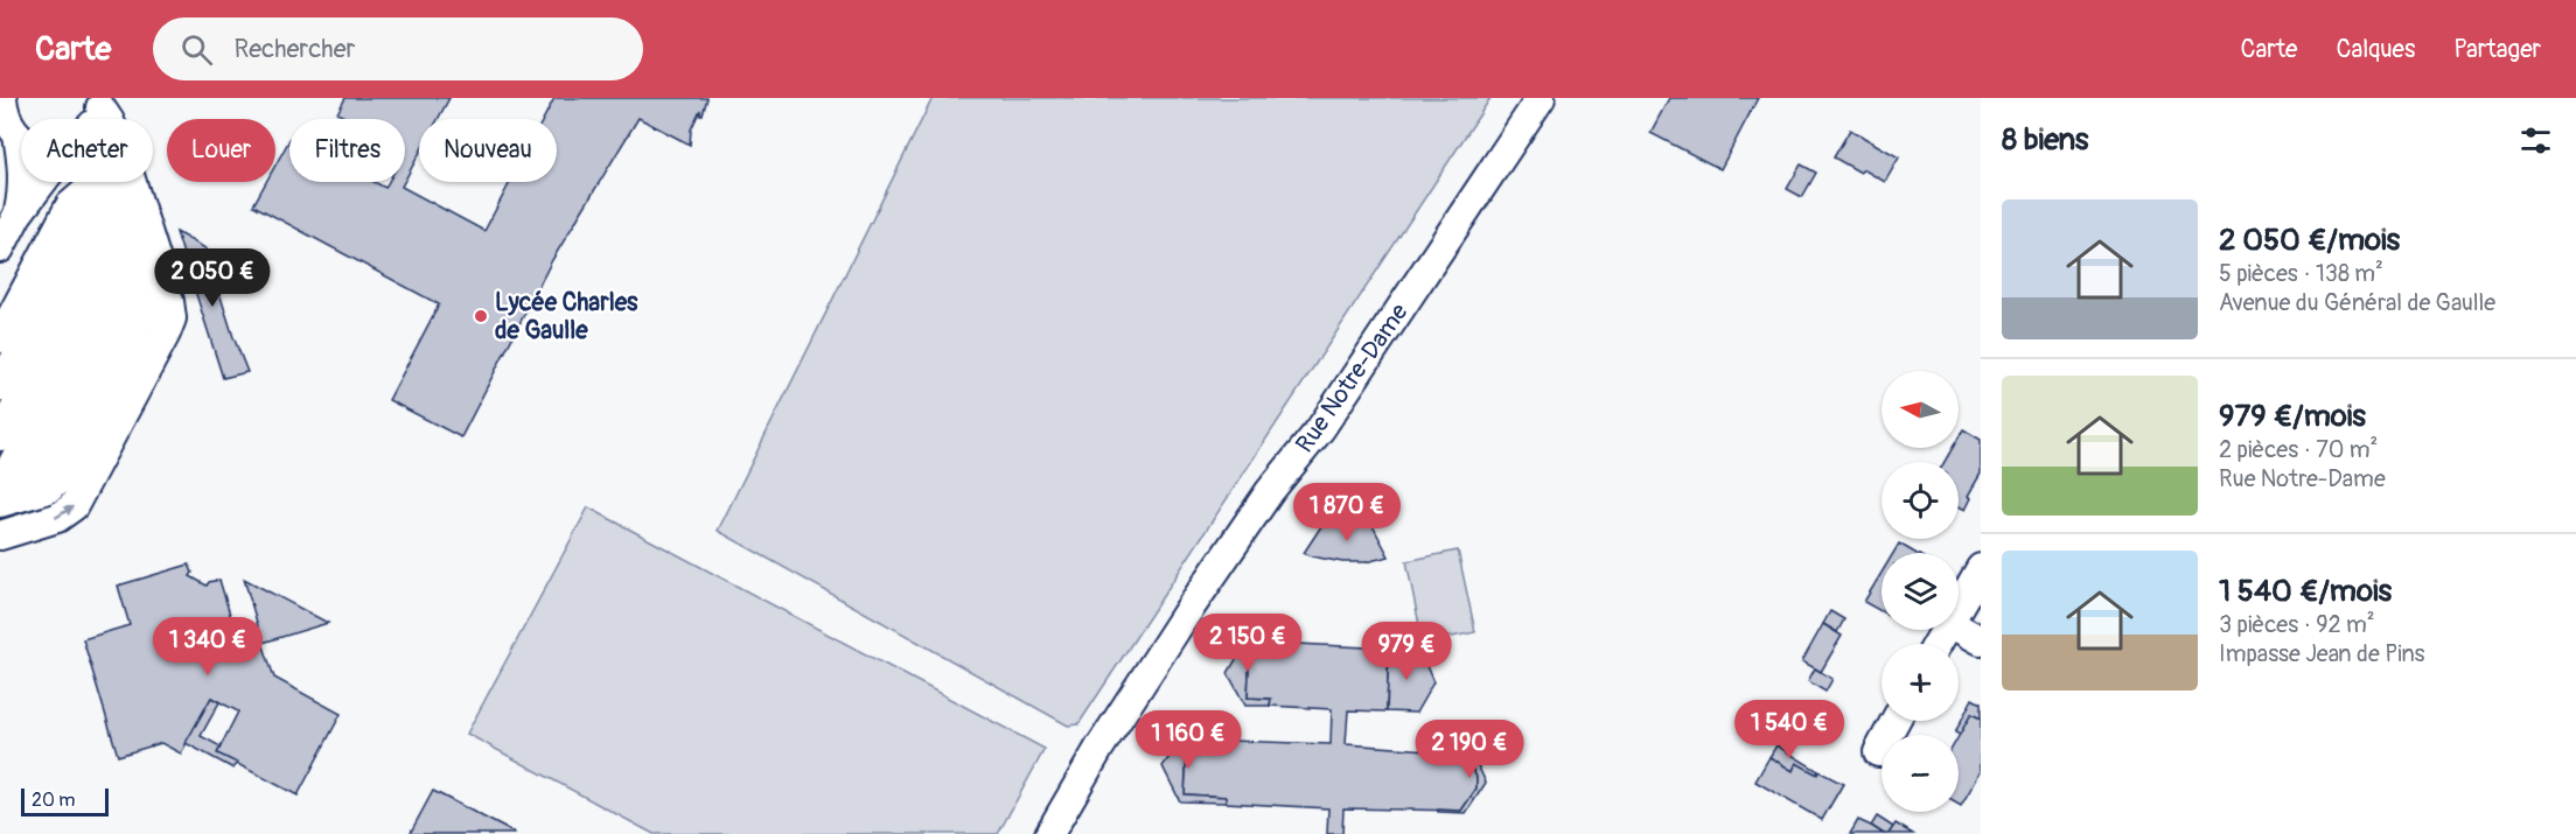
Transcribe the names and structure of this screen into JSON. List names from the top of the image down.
{
  "streets": {
    "street": ["Rue Notre-Dame"]
  },
  "places": ["Lycée Charles de Gaulle"],
  "scale_bar": "20 m",
  "north": "left",
  "page": {
    "header": "Carte",
    "search": "Rechercher",
    "nav": ["Carte", "Calques", "Partager"],
    "heading": "8 biens",
    "chip": [
      "Acheter",
      "Louer",
      "Filtres",
      "Nouveau"
    ],
    "list": [
      {
        "name": "2 050 €/mois",
        "note": "5 pièces · 138 m² · Avenue du Général de Gaulle"
      },
      {
        "name": "979 €/mois",
        "note": "2 pièces · 70 m² · Rue Notre-Dame"
      },
      {
        "name": "1 540 €/mois",
        "note": "3 pièces · 92 m² · Impasse Jean de Pins"
      }
    ],
    "price": [
      "2 050 €",
      "1 870 €",
      "2 150 €",
      "1 340 €",
      "979 €",
      "1 540 €",
      "1 160 €",
      "2 190 €"
    ],
    "map_buttons": ["+", "−"],
    "scale": "20 m"
  }
}
